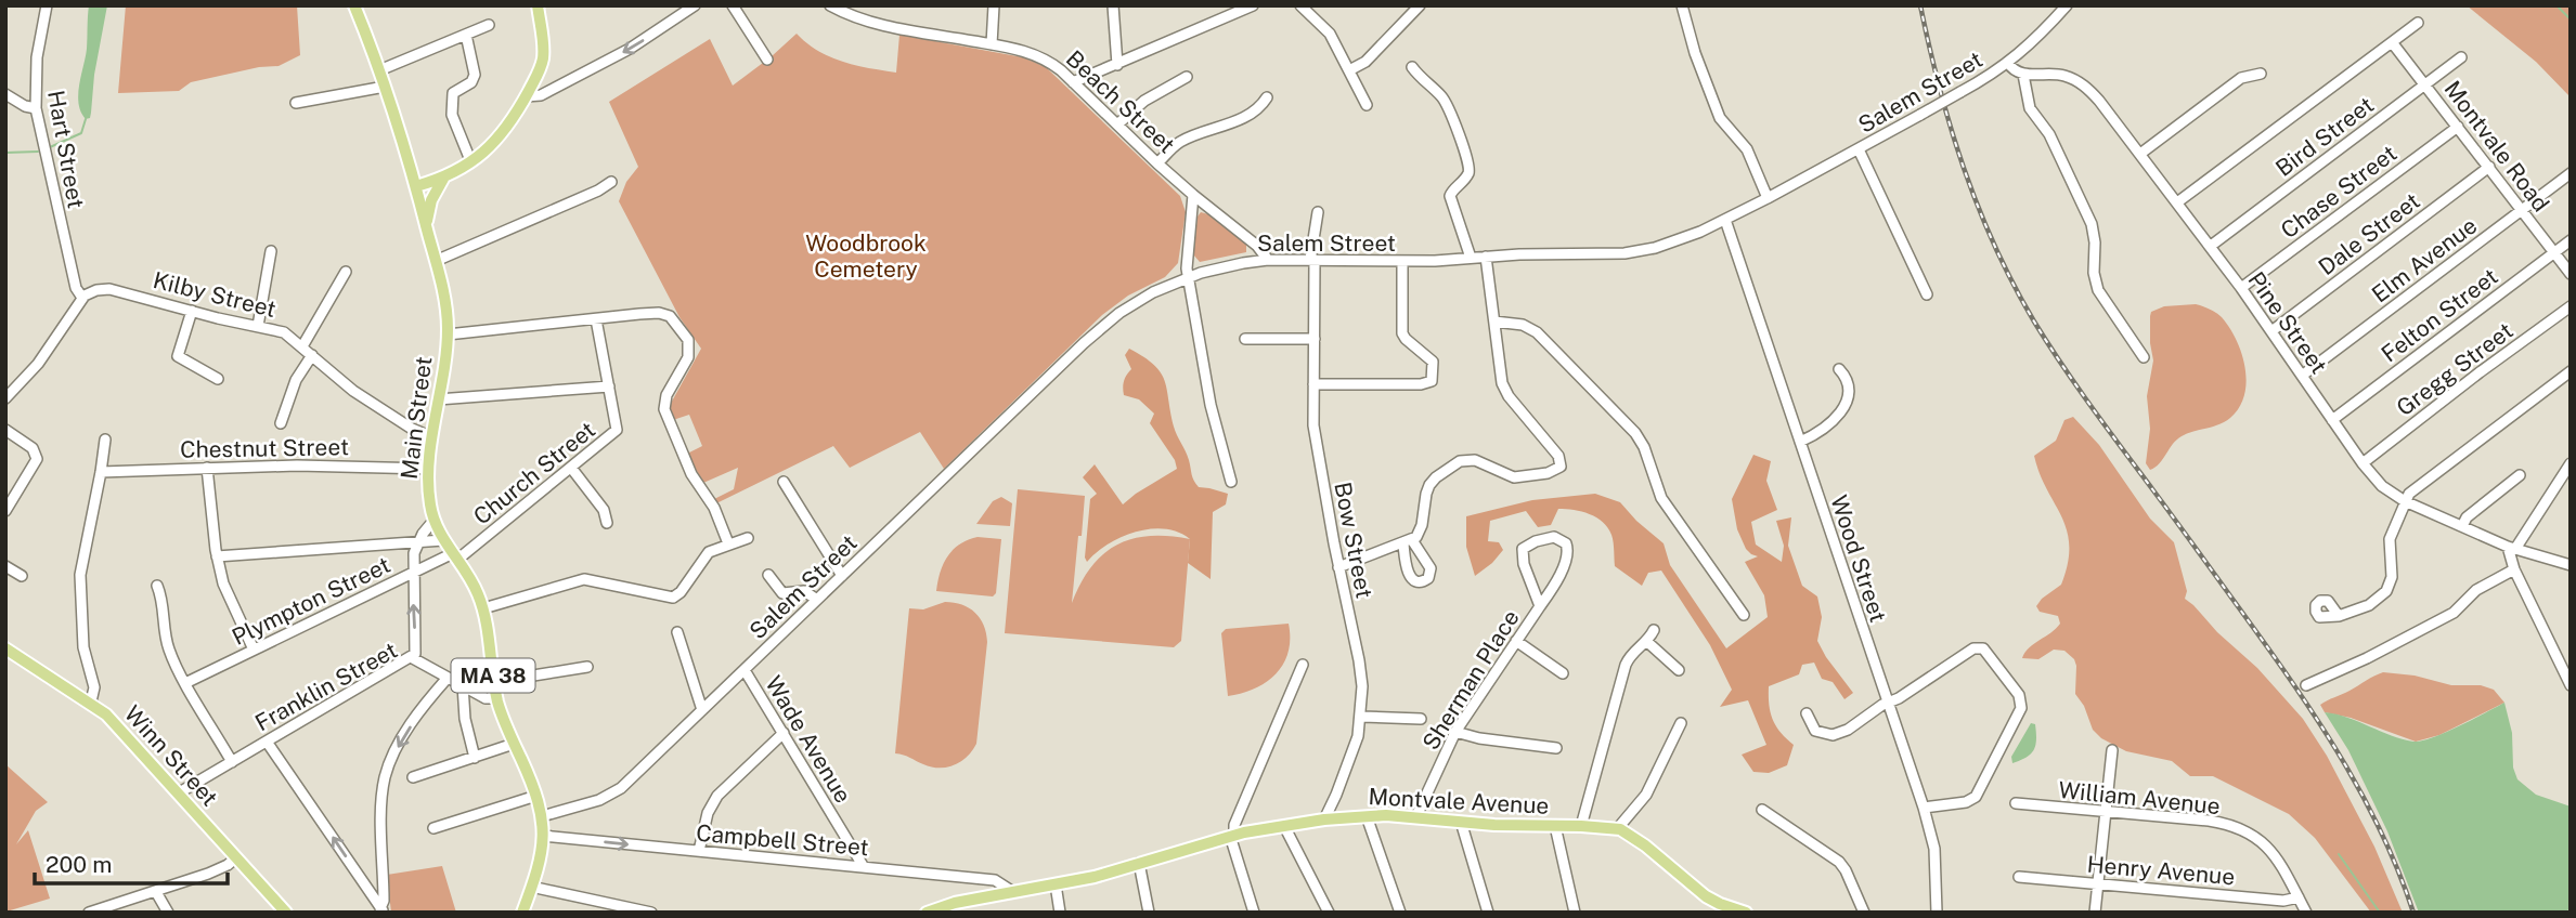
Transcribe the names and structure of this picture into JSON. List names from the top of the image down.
{
  "streets": {
    "main road": [
      "Main Street",
      "MA 38",
      "Winn Street",
      "Montvale Avenue"
    ],
    "street": [
      "Salem Street",
      "Beach Street",
      "Bird Street",
      "Montvale Road",
      "Hart Street",
      "Chase Street",
      "Dale Street",
      "Elm Avenue",
      "Kilby Street",
      "Felton Street",
      "Pine Street",
      "Gregg Street",
      "Chestnut Street",
      "Church Street",
      "Bow Street",
      "Wood Street",
      "Plympton Street",
      "Sherman Place",
      "Franklin Street",
      "Wade Avenue",
      "William Avenue",
      "Campbell Street",
      "Henry Avenue"
    ]
  },
  "crossings": [
    ["Salem Street", "Beach Street"],
    ["Salem Street", "Main Street"],
    ["Salem Street", "Bow Street"],
    ["Salem Street", "Wood Street"],
    ["Salem Street", "Wade Avenue"],
    ["Bird Street", "Montvale Road"],
    ["Bird Street", "Pine Street"],
    ["Montvale Road", "Chase Street"],
    ["Montvale Road", "Dale Street"],
    ["Montvale Road", "Elm Avenue"],
    ["Montvale Road", "Felton Street"],
    ["Hart Street", "Kilby Street"],
    ["Chase Street", "Pine Street"],
    ["Dale Street", "Pine Street"],
    ["Elm Avenue", "Pine Street"],
    ["Kilby Street", "Main Street"],
    ["Felton Street", "Pine Street"],
    ["Pine Street", "Gregg Street"],
    ["Main Street", "Chestnut Street"],
    ["Main Street", "Church Street"],
    ["Main Street", "Plympton Street"],
    ["Main Street", "Franklin Street"],
    ["Main Street", "Campbell Street"],
    ["Church Street", "Plympton Street"],
    ["Bow Street", "Montvale Avenue"],
    ["Sherman Place", "Montvale Avenue"],
    ["Franklin Street", "Winn Street"],
    ["Wade Avenue", "Campbell Street"],
    ["William Avenue", "Henry Avenue"],
    ["Montvale Avenue", "Campbell Street"]
  ],
  "parks": ["Woodbrook Cemetery"],
  "scale_bar": "200 m"
}
